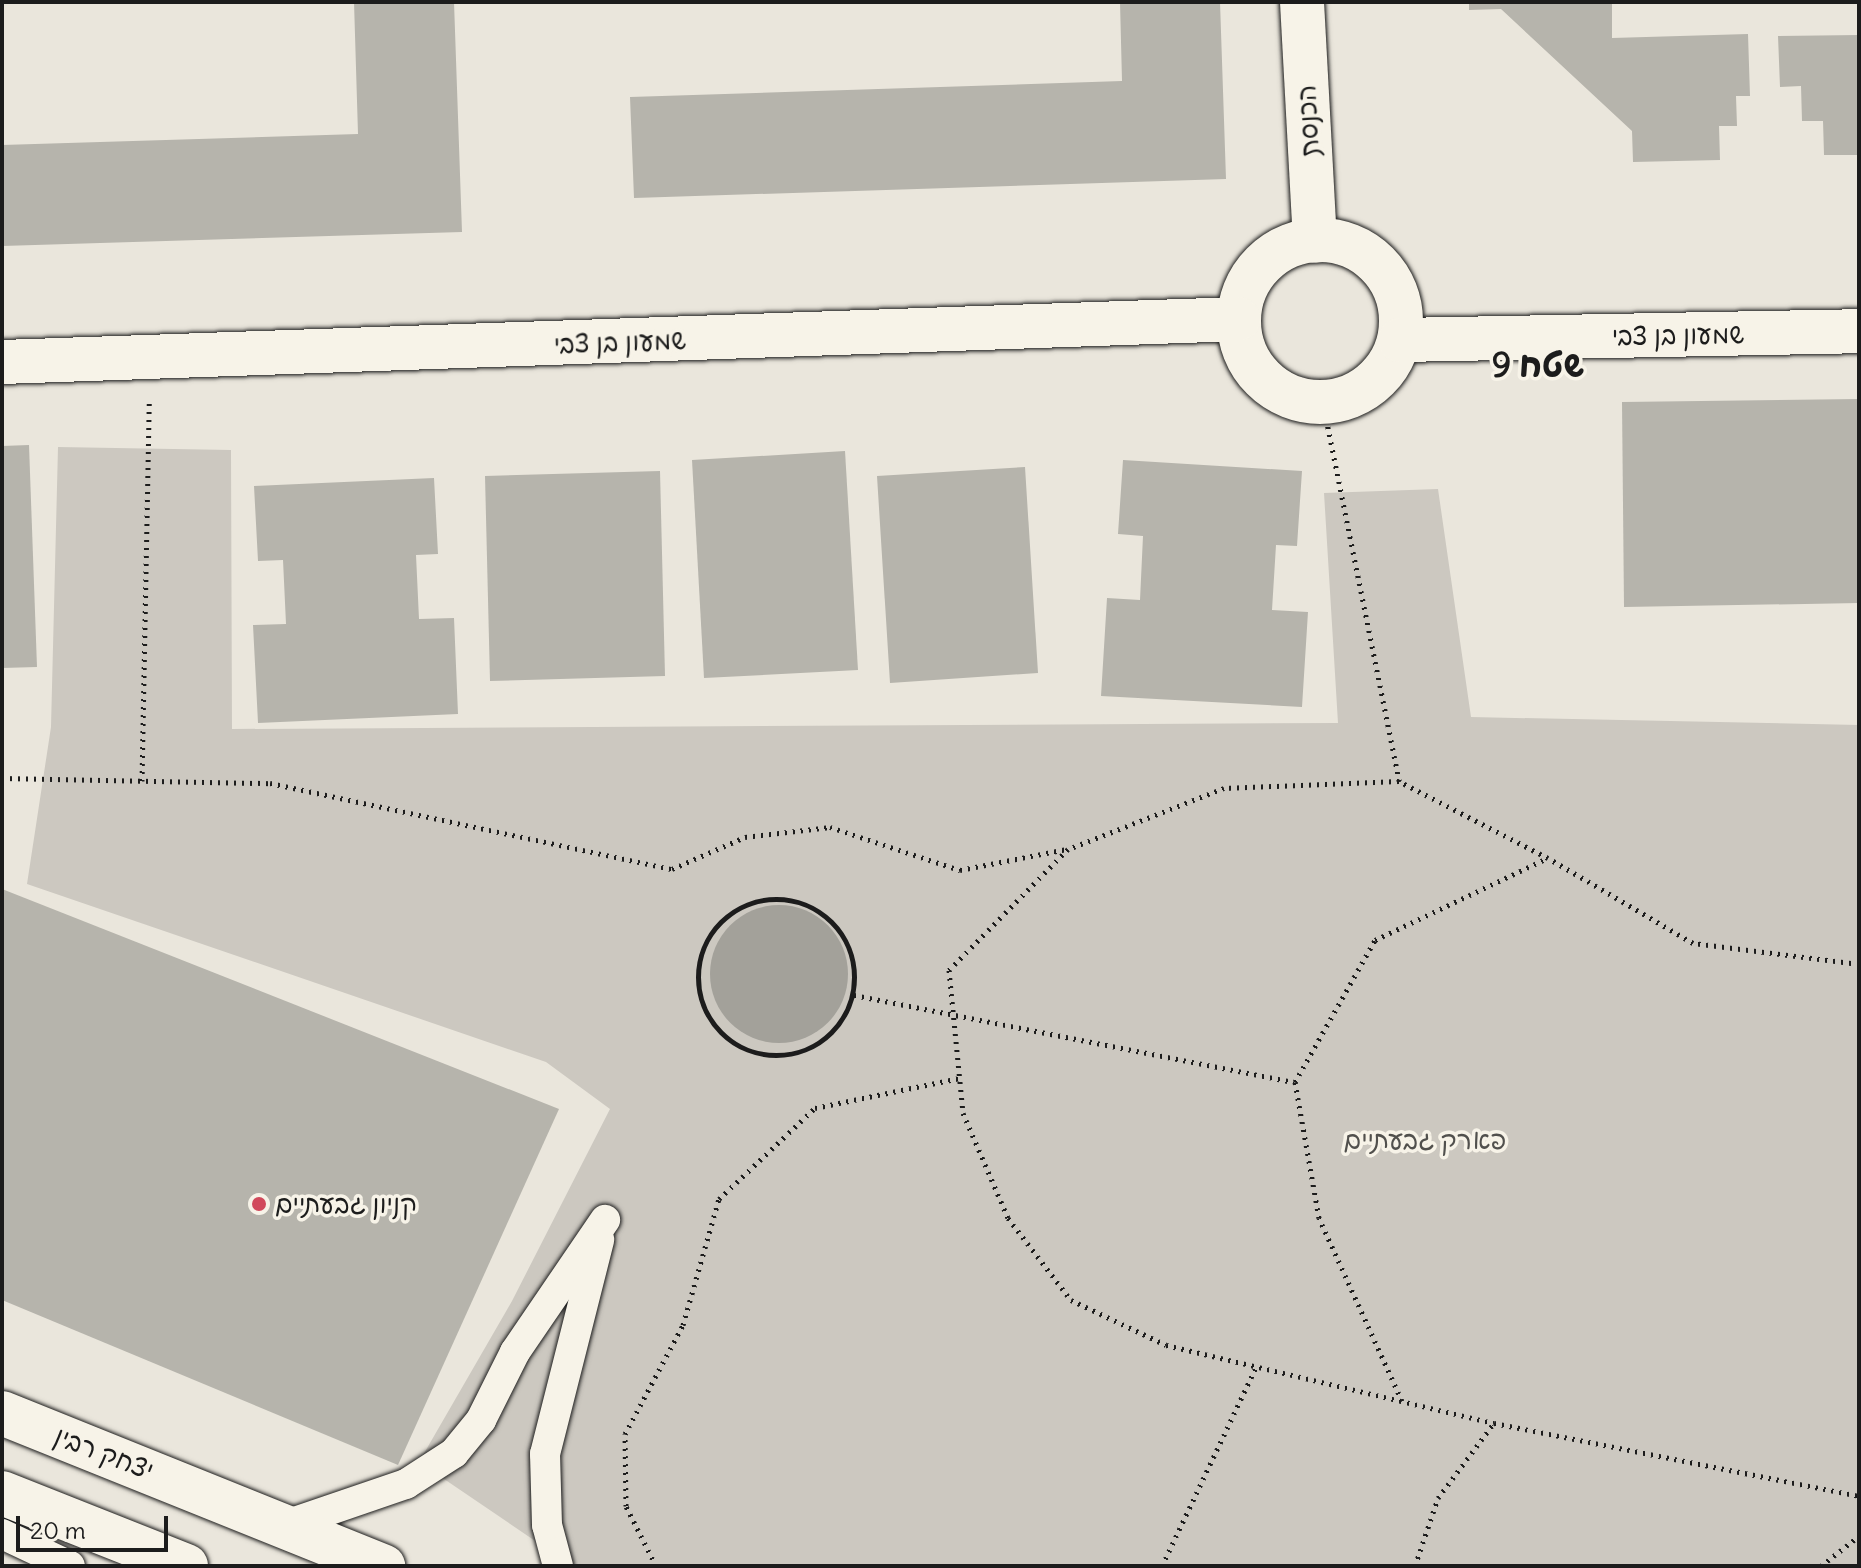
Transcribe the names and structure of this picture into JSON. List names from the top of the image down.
{
  "streets": {
    "street": ["הכנסת", "שמעון בן צבי", "יצחק רבין"]
  },
  "crossings": [
    ["הכנסת", "שמעון בן צבי"]
  ],
  "districts": ["שטח 9"],
  "parks": ["פארק גבעתיים"],
  "places": ["קניון גבעתיים"],
  "scale_bar": "20 m"
}
